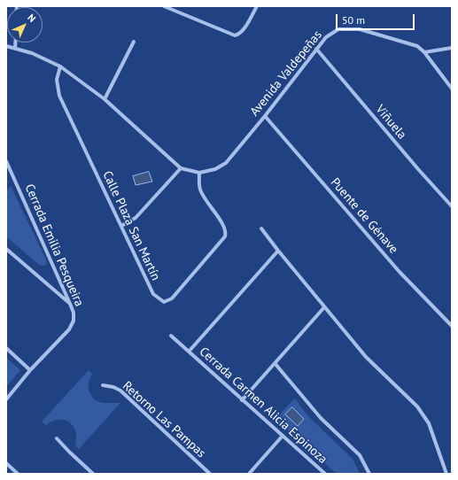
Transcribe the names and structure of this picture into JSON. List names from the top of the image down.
{
  "streets": {
    "street": [
      "Avenida Valdepeñas",
      "Viñuela",
      "Puente de Génave",
      "Calle Plaza San Martín",
      "Cerrada Emilia Pesqueira",
      "Cerrada Carmen Alicia Espinoza",
      "Retorno Las Pampas"
    ]
  },
  "crossings": [
    ["Avenida Valdepeñas", "Viñuela"],
    ["Avenida Valdepeñas", "Puente de Génave"],
    ["Avenida Valdepeñas", "Calle Plaza San Martín"]
  ],
  "scale_bar": "50 m",
  "north": "top right"
}
